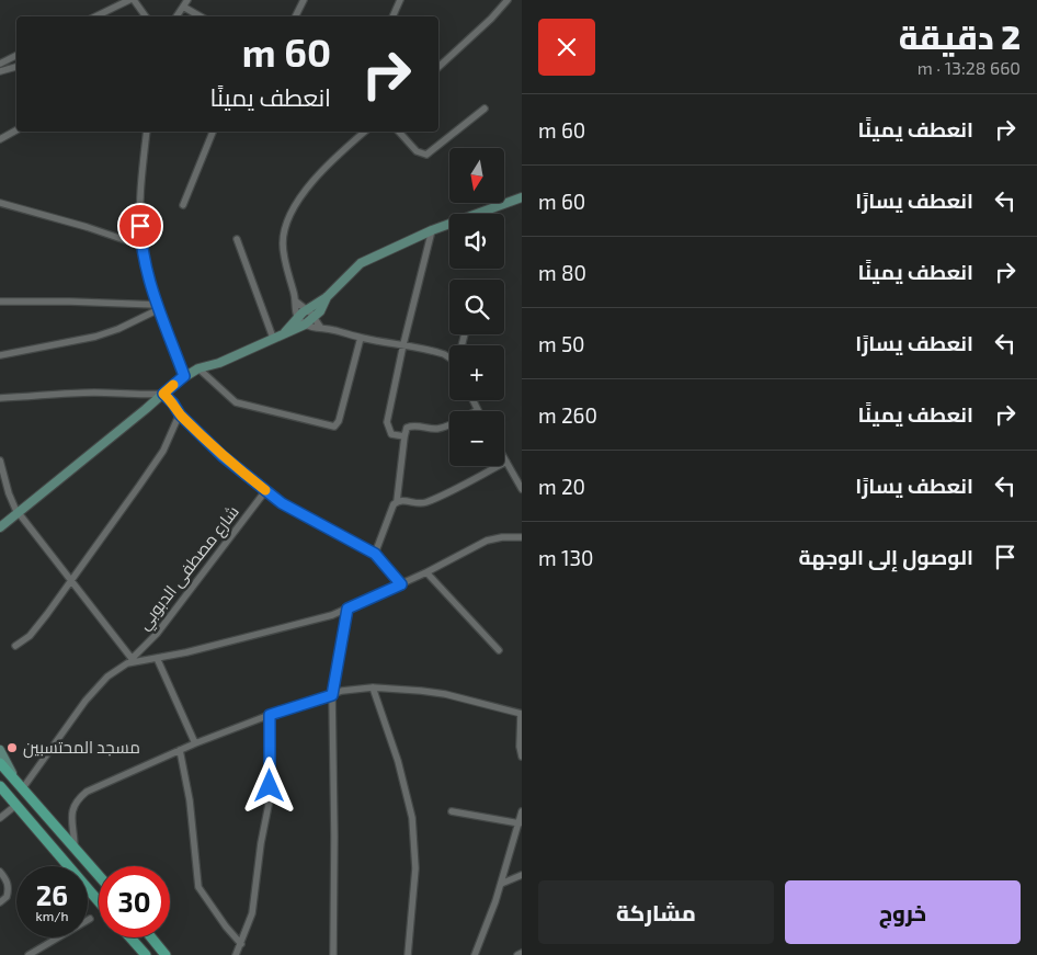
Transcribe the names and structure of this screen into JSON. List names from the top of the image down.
{
  "streets": {
    "street": ["شارع مصطفى الدبوبي"]
  },
  "places": ["مسجد المحتسبين"],
  "north": "bottom",
  "page": {
    "heading": ["2 دقيقة", "660 m · 13:28"],
    "turn": ["60 m", "انعطف يمينًا"],
    "list": [
      {
        "name": "انعطف يمينًا",
        "value": "60 m"
      },
      {
        "name": "انعطف يسارًا",
        "value": "60 m"
      },
      {
        "name": "انعطف يمينًا",
        "value": "80 m"
      },
      {
        "name": "انعطف يسارًا",
        "value": "50 m"
      },
      {
        "name": "انعطف يمينًا",
        "value": "260 m"
      },
      {
        "name": "انعطف يسارًا",
        "value": "20 m"
      },
      {
        "name": "الوصول إلى الوجهة",
        "value": "130 m"
      }
    ],
    "map_buttons": ["+", "−"],
    "speed": "26 km/h",
    "limit": "30",
    "buttons": ["خروج", "مشاركة"]
  }
}
